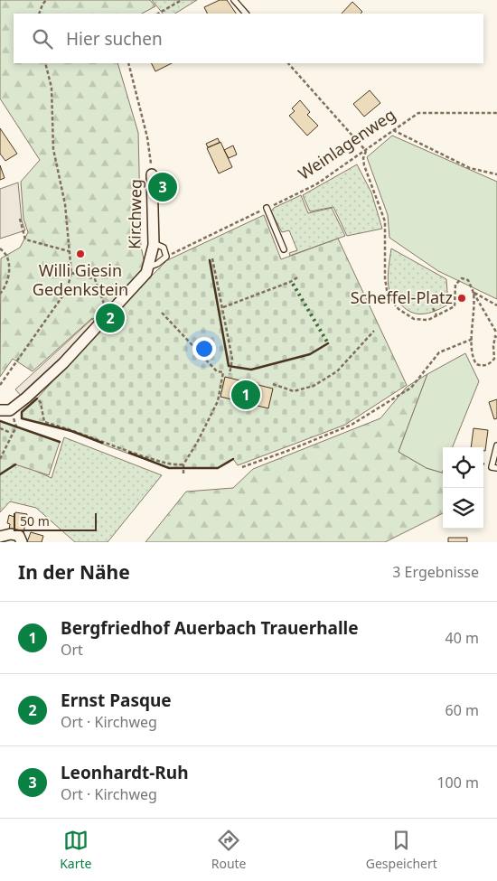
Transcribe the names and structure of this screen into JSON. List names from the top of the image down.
{
  "streets": {
    "street": ["Kirchweg"],
    "path": ["Weinlagenweg"]
  },
  "places": ["Willi Giesin Gedenkstein", "Scheffel-Platz"],
  "scale_bar": "50 m",
  "page": {
    "search": "Hier suchen",
    "pins": ["3", "2", "1"],
    "scale": "50 m",
    "heading": ["In der Nähe", "3 Ergebnisse"],
    "list": [
      {
        "mark": "1",
        "name": "Bergfriedhof Auerbach Trauerhalle",
        "note": "Ort",
        "value": "40 m"
      },
      {
        "mark": "2",
        "name": "Ernst Pasque",
        "note": "Ort · Kirchweg",
        "value": "60 m"
      },
      {
        "mark": "3",
        "name": "Leonhardt-Ruh",
        "note": "Ort · Kirchweg",
        "value": "100 m"
      }
    ],
    "nav": ["Karte", "Route", "Gespeichert"]
  }
}
